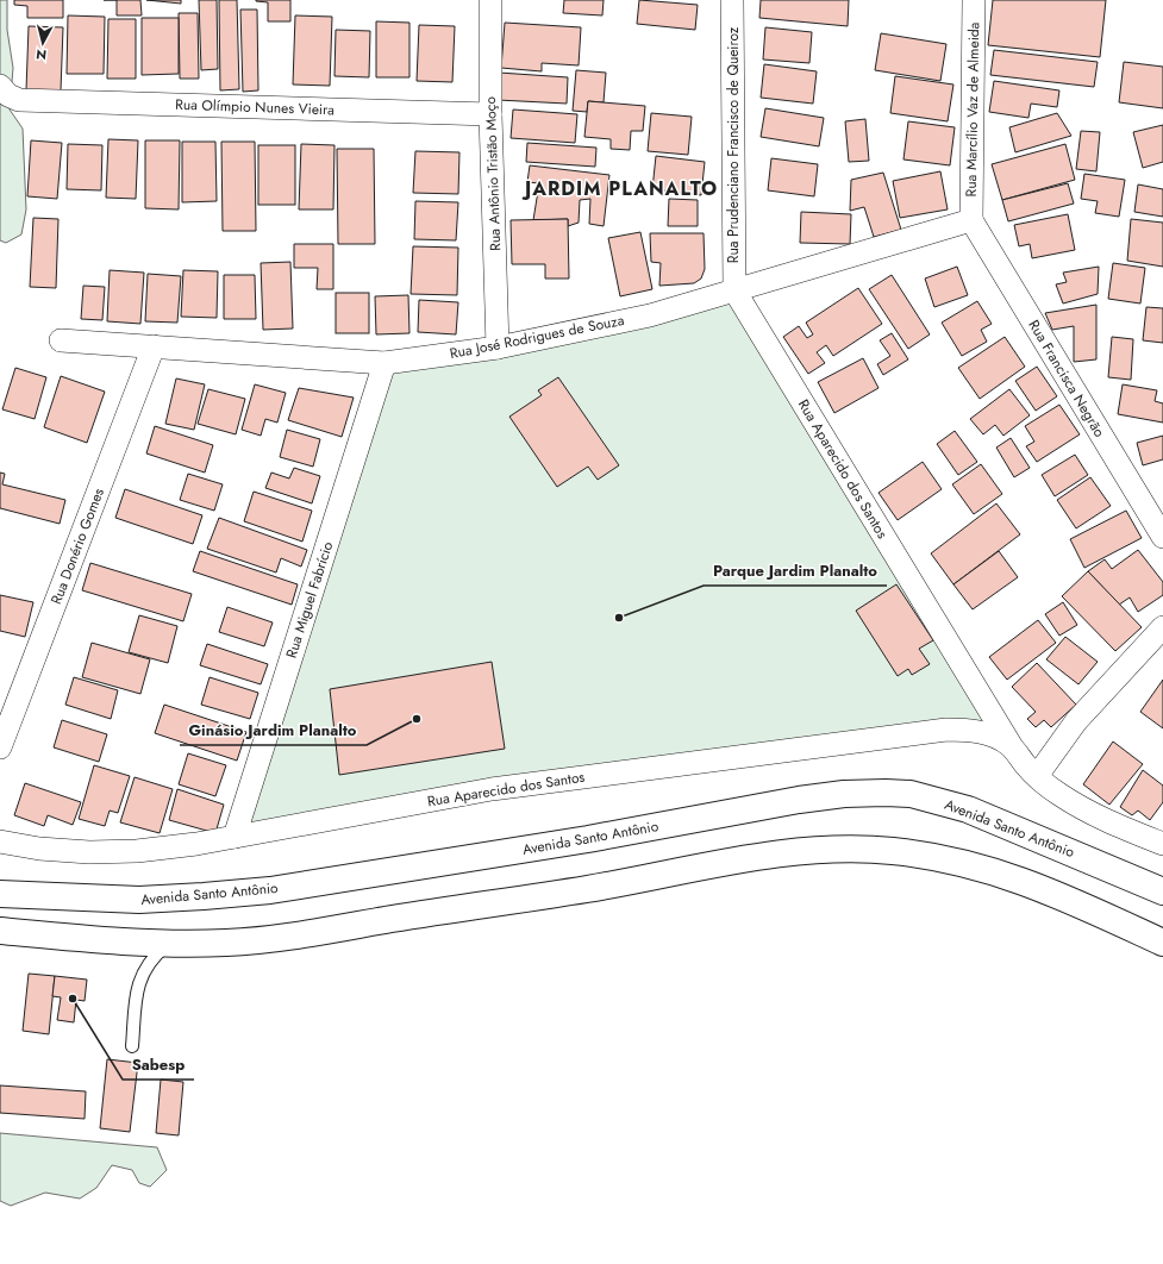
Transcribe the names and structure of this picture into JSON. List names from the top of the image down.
{
  "streets": {
    "street": [
      "Rua Olímpio Nunes Vieira",
      "Rua Marcílio Vaz de Almeida",
      "Rua Prudenciano Francisco de Queiroz",
      "Rua Antônio Tristão Moço",
      "Rua José Rodrigues de Souza",
      "Rua Francisca Negrão",
      "Rua Aparecido dos Santos",
      "Rua Donério Gomes",
      "Rua Miguel Fabrício",
      "Avenida Santo Antônio"
    ]
  },
  "crossings": [
    ["Rua Olímpio Nunes Vieira", "Rua Antônio Tristão Moço"],
    ["Rua Marcílio Vaz de Almeida", "Rua José Rodrigues de Souza"],
    ["Rua Marcílio Vaz de Almeida", "Rua Francisca Negrão"],
    ["Rua Prudenciano Francisco de Queiroz", "Rua José Rodrigues de Souza"],
    ["Rua Prudenciano Francisco de Queiroz", "Rua Aparecido dos Santos"],
    ["Rua Antônio Tristão Moço", "Rua José Rodrigues de Souza"],
    ["Rua José Rodrigues de Souza", "Rua Francisca Negrão"],
    ["Rua José Rodrigues de Souza", "Rua Aparecido dos Santos"],
    ["Rua José Rodrigues de Souza", "Rua Donério Gomes"],
    ["Rua José Rodrigues de Souza", "Rua Miguel Fabrício"],
    ["Rua Aparecido dos Santos", "Rua Miguel Fabrício"]
  ],
  "districts": ["JARDIM PLANALTO"],
  "places": ["Parque Jardim Planalto", "Ginásio Jardim Planalto", "Sabesp"],
  "north": "bottom"
}
